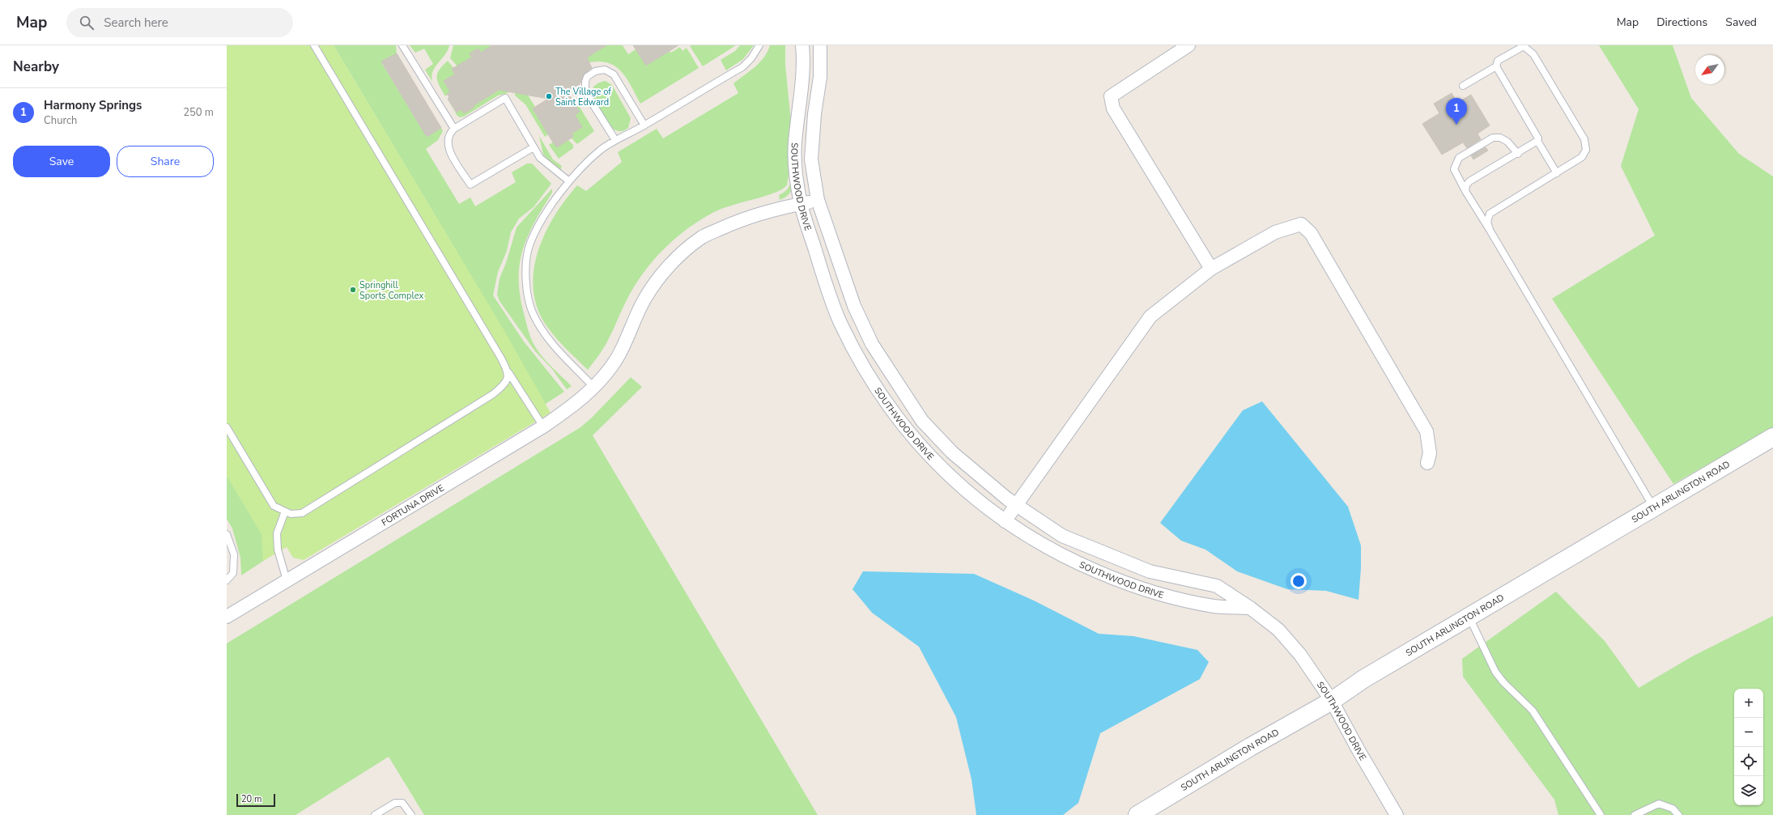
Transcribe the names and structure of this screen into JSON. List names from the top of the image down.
{
  "streets": {
    "main road": ["SOUTH ARLINGTON ROAD"],
    "street": ["SOUTHWOOD DRIVE", "FORTUNA DRIVE"]
  },
  "crossings": [
    ["SOUTHWOOD DRIVE", "SOUTH ARLINGTON ROAD"],
    ["SOUTHWOOD DRIVE", "FORTUNA DRIVE"]
  ],
  "places": ["The Village of Saint Edward", "Springhill Sports Complex"],
  "scale_bar": "20 m",
  "north": "bottom left",
  "page": {
    "header": "Map",
    "search": "Search here",
    "nav": ["Map", "Directions", "Saved"],
    "heading": "Nearby",
    "list": [
      {
        "mark": "1",
        "name": "Harmony Springs",
        "note": "Church",
        "value": "250 m"
      }
    ],
    "pins": "1",
    "buttons": ["Save", "Share"],
    "map_buttons": ["+", "−"],
    "scale": "20 m"
  }
}
